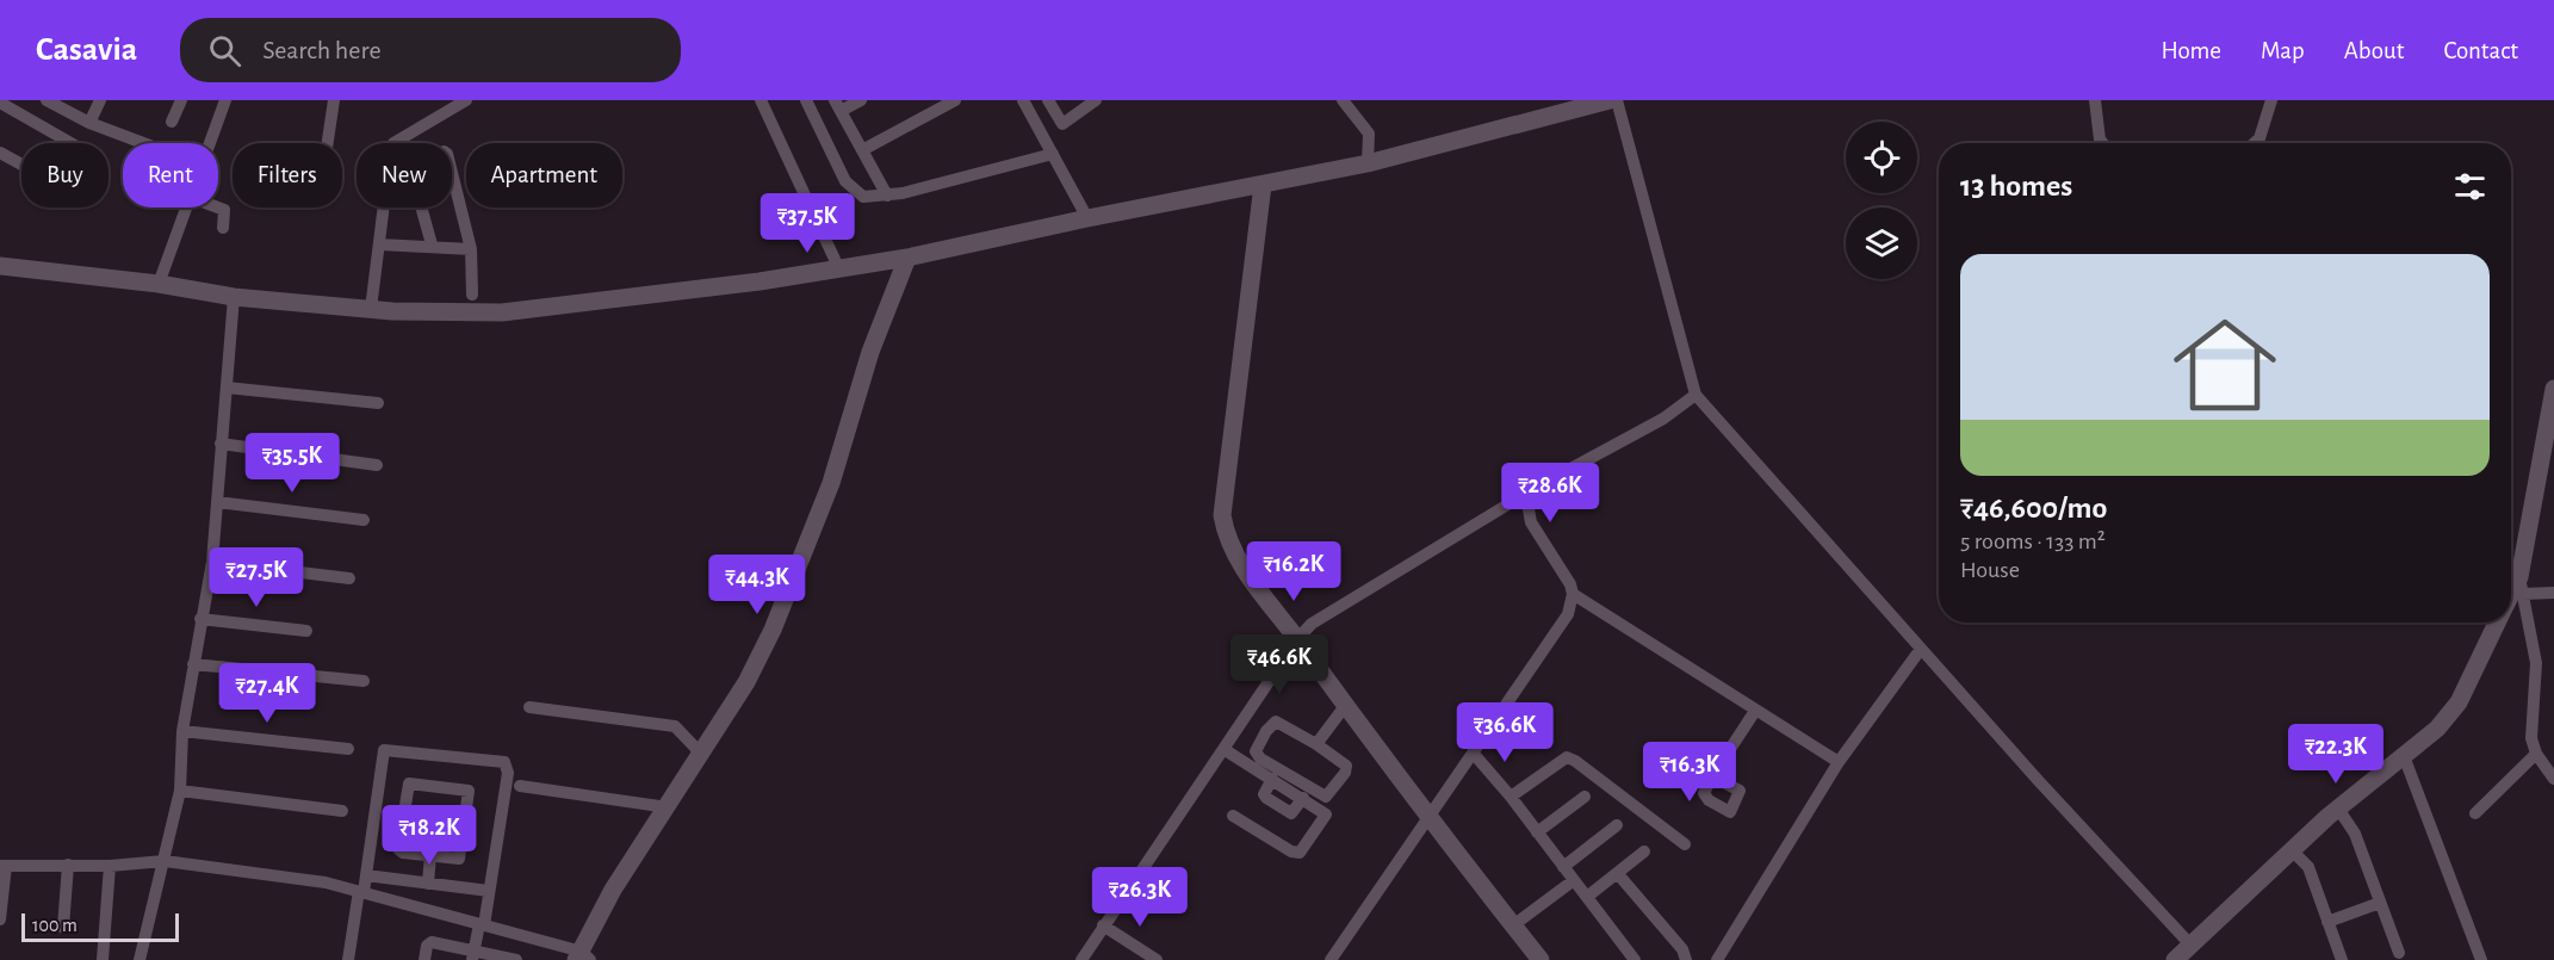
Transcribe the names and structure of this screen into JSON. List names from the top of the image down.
{
  "scale_bar": "100 m",
  "page": {
    "header": "Casavia",
    "search": "Search here",
    "nav": [
      "Home",
      "Map",
      "About",
      "Contact"
    ],
    "chip": [
      "Buy",
      "Rent",
      "Filters",
      "New",
      "Apartment"
    ],
    "heading": "13 homes",
    "price": [
      "₹37.5K",
      "₹35.5K",
      "₹28.6K",
      "₹16.2K",
      "₹27.5K",
      "₹44.3K",
      "₹46.6K",
      "₹27.4K",
      "₹36.6K",
      "₹22.3K",
      "₹16.3K",
      "₹18.2K",
      "₹26.3K"
    ],
    "list": [
      {
        "name": "₹46,600/mo",
        "note": "5 rooms · 133 m² · House"
      }
    ],
    "scale": "100 m"
  }
}
